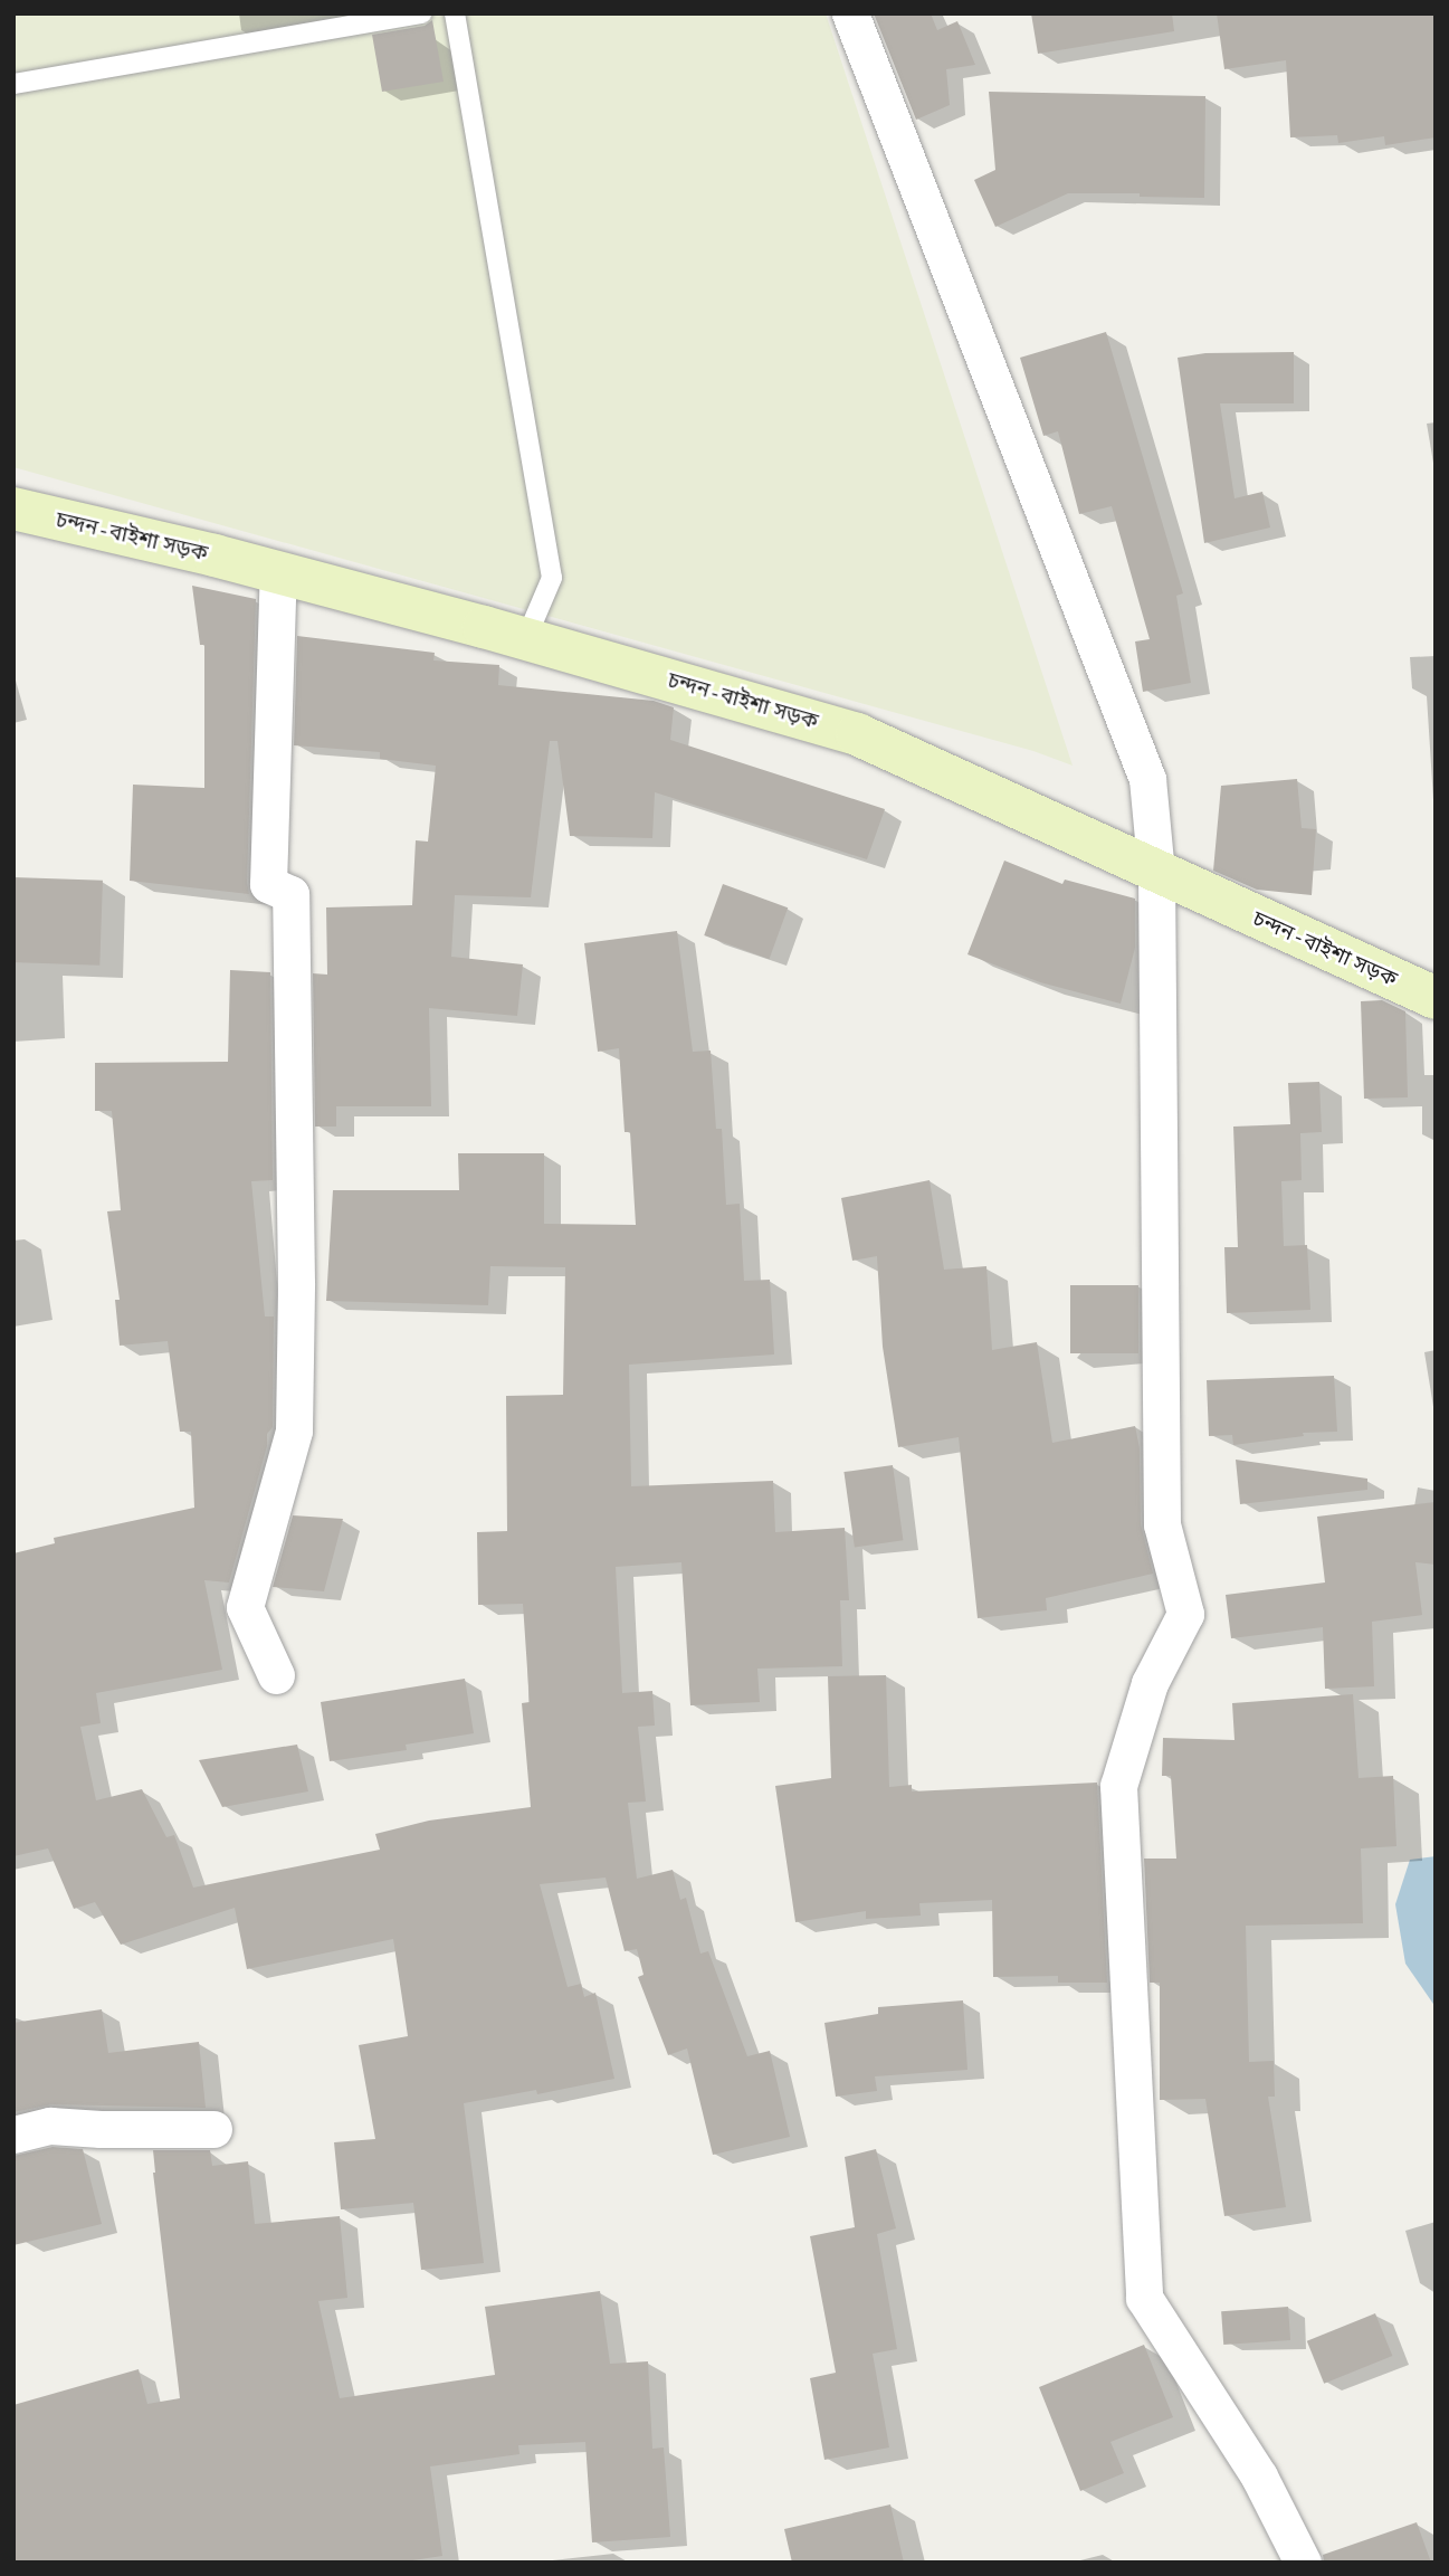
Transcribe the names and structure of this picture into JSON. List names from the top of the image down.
{
  "streets": {
    "main road": ["চন্দন - বাইশা সড়ক"]
  }
}
